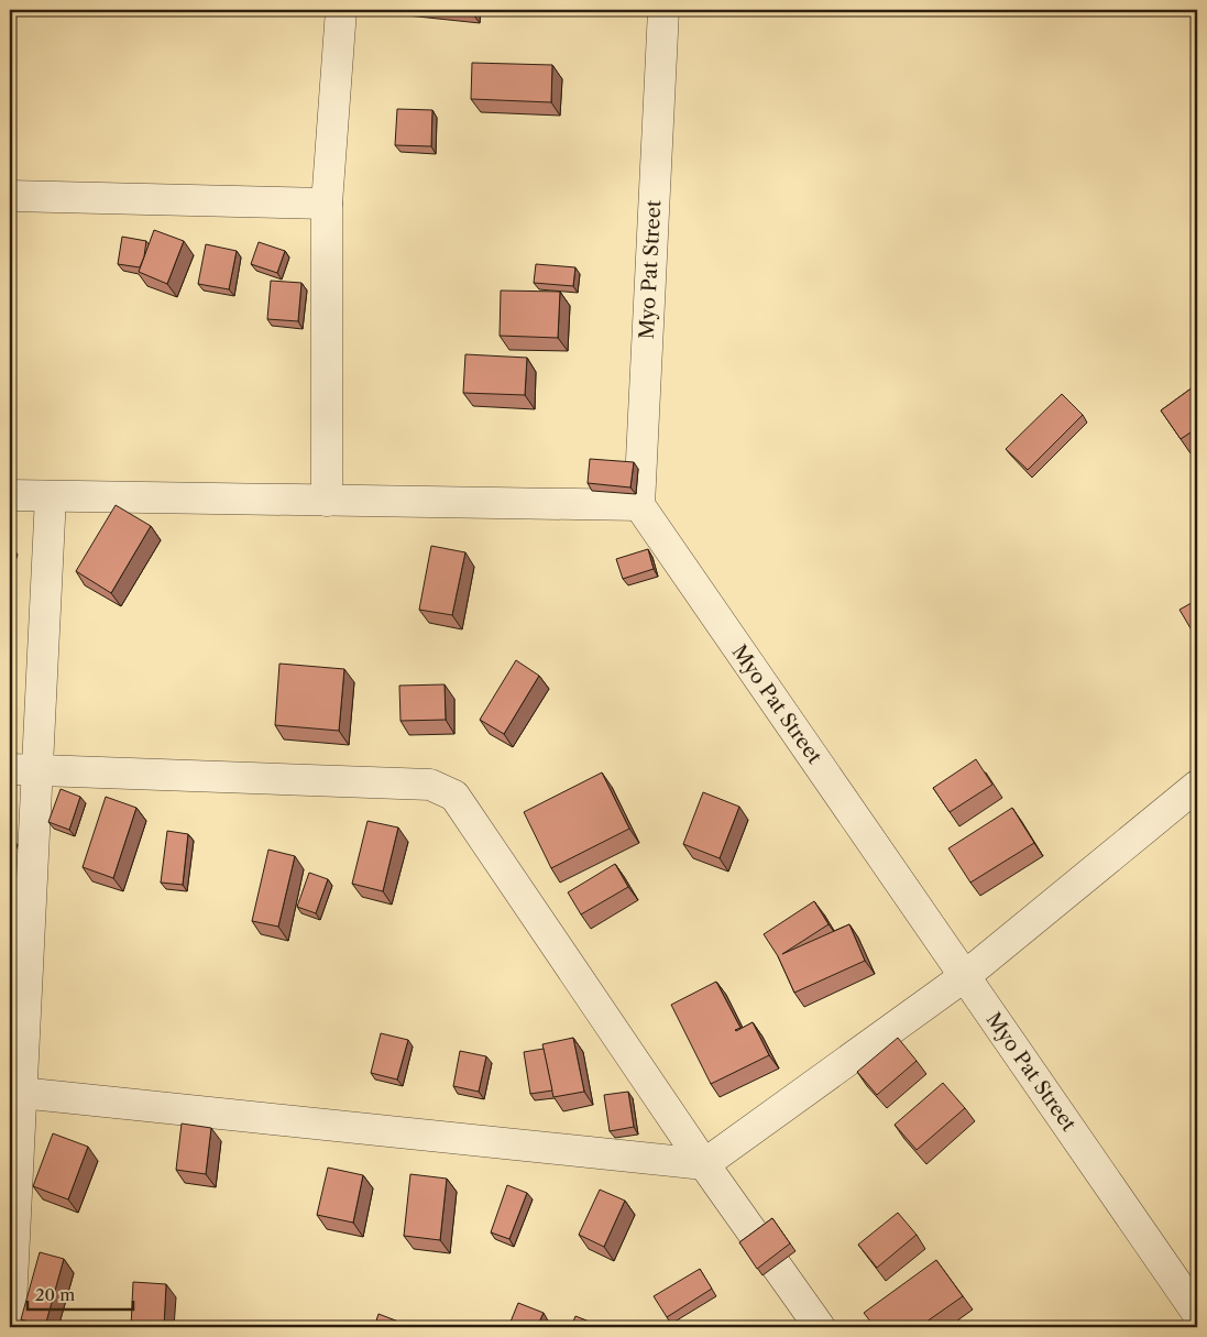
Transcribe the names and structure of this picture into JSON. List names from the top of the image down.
{
  "streets": {
    "street": ["Myo Pat Street"]
  },
  "scale_bar": "20 m"
}
